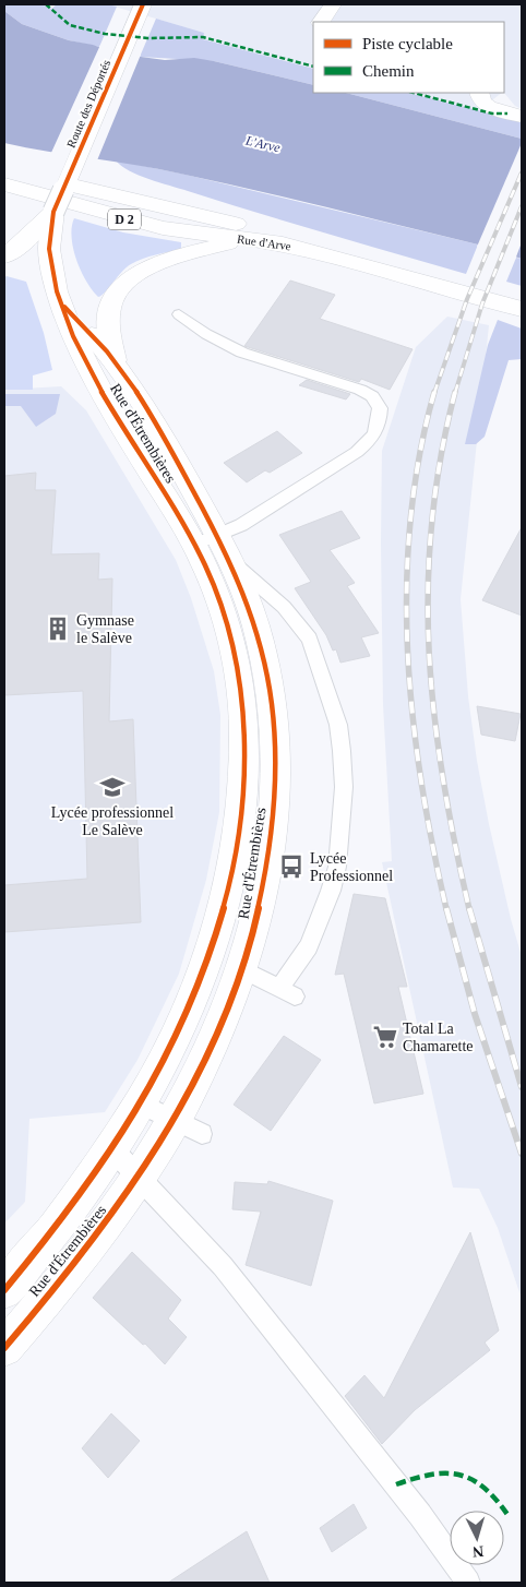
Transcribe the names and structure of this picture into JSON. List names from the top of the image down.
{
  "streets": {
    "main road": [
      "Route des Déportés",
      "D 2",
      "Rue d'Arve",
      "Rue d'Étrembières"
    ]
  },
  "crossings": [
    ["Route des Déportés", "Rue d'Étrembières"]
  ],
  "water": ["L'Arve"],
  "places": {
    "building": ["Gymnase le Salève"],
    "school or university": ["Lycée professionnel Le Salève"],
    "bus stop": ["Lycée Professionnel"],
    "supermarket": ["Total La Chamarette"]
  },
  "legend": ["Piste cyclable", "Chemin"],
  "north": "bottom"
}
